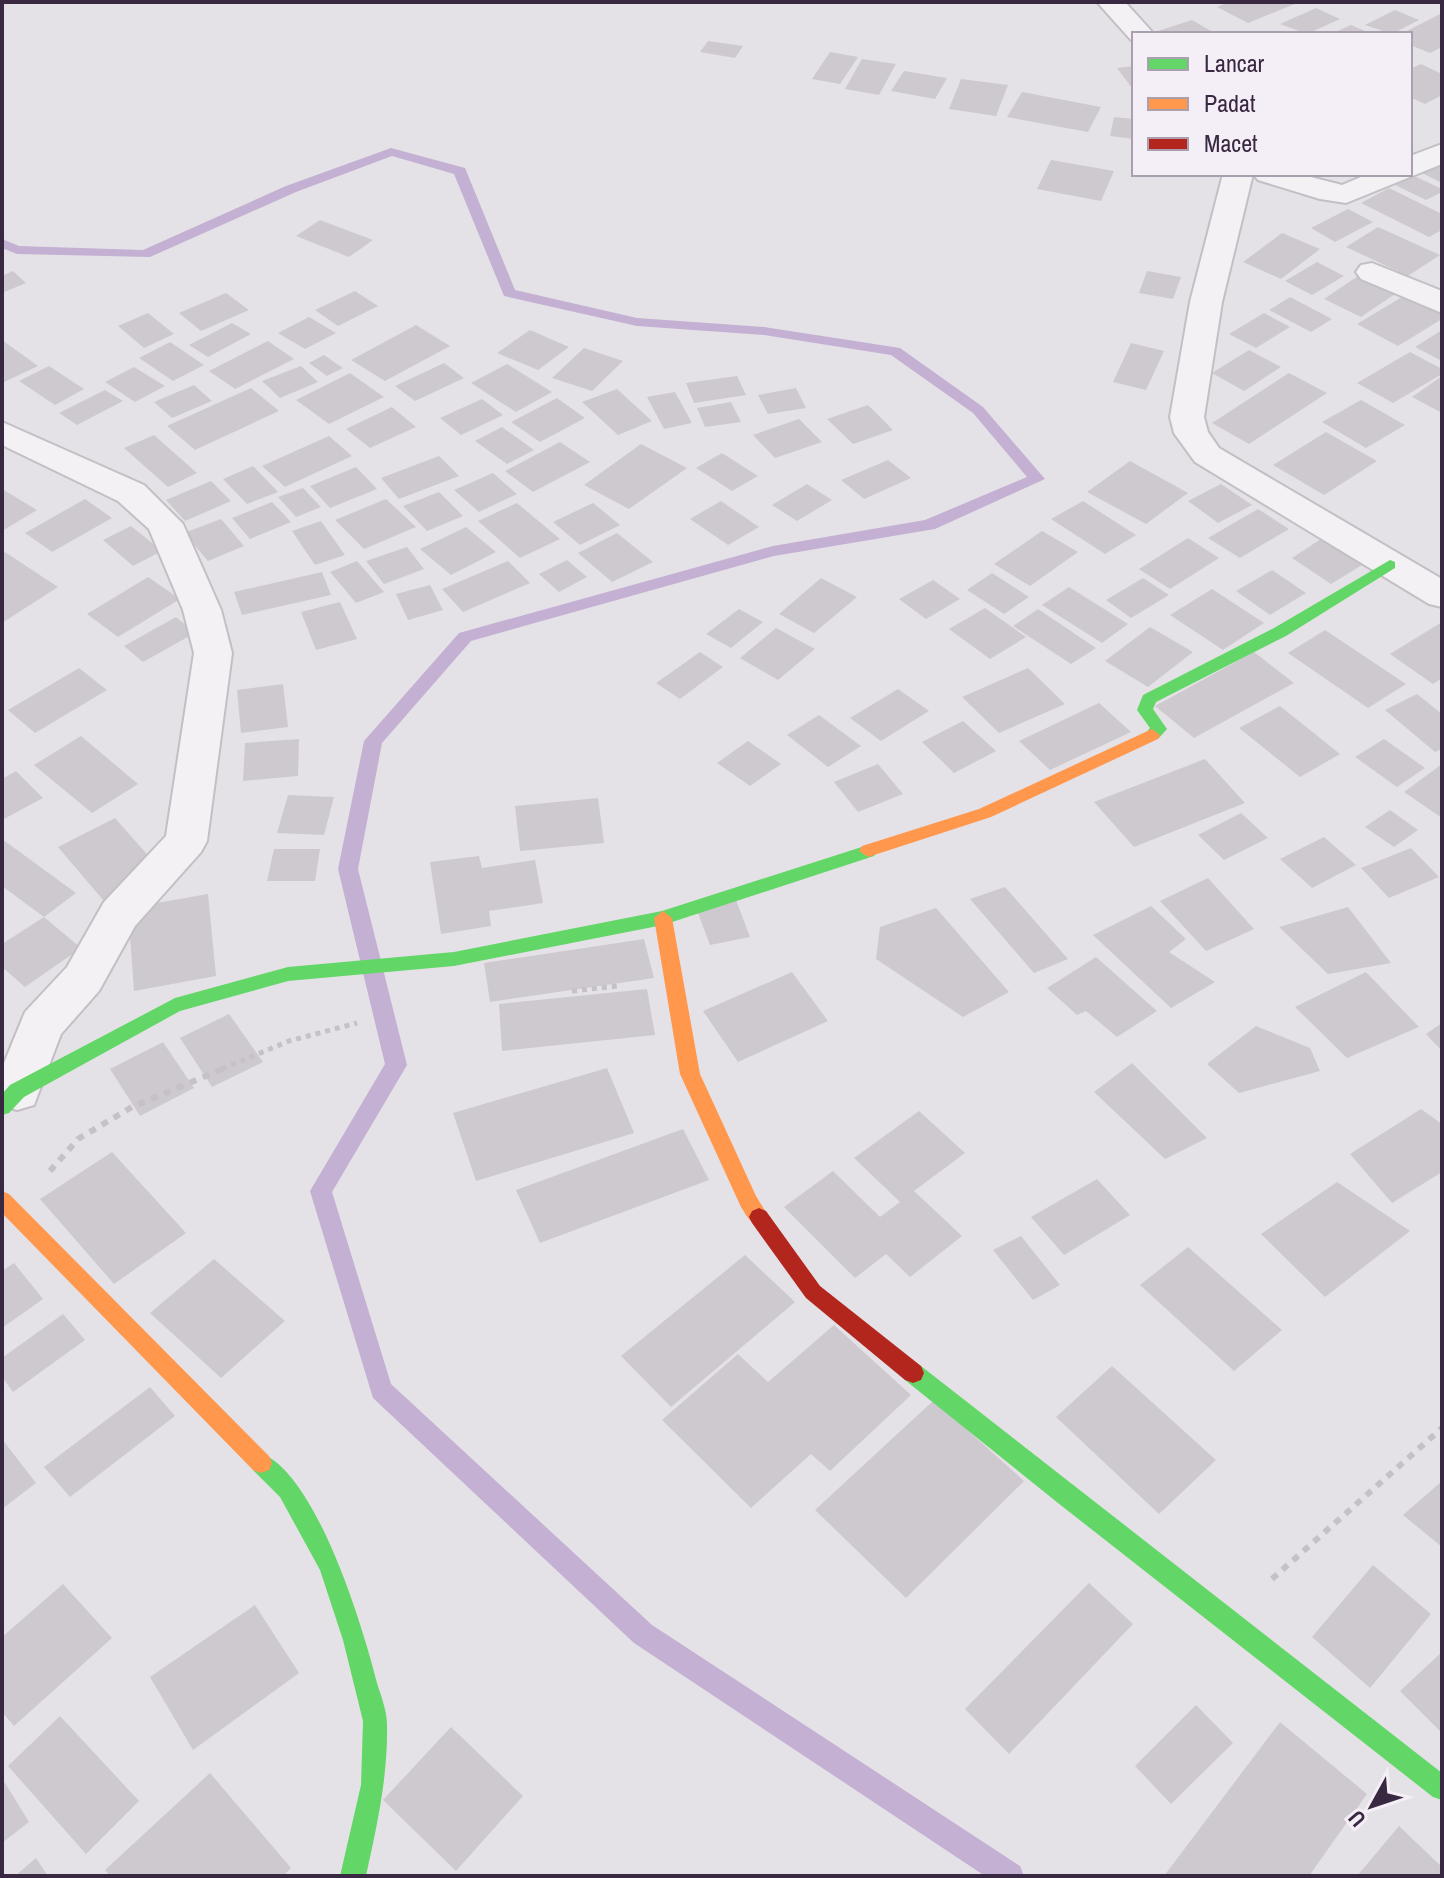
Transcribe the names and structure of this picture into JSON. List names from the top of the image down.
{
  "legend": ["Lancar", "Padat", "Macet"],
  "north": "bottom left"
}
